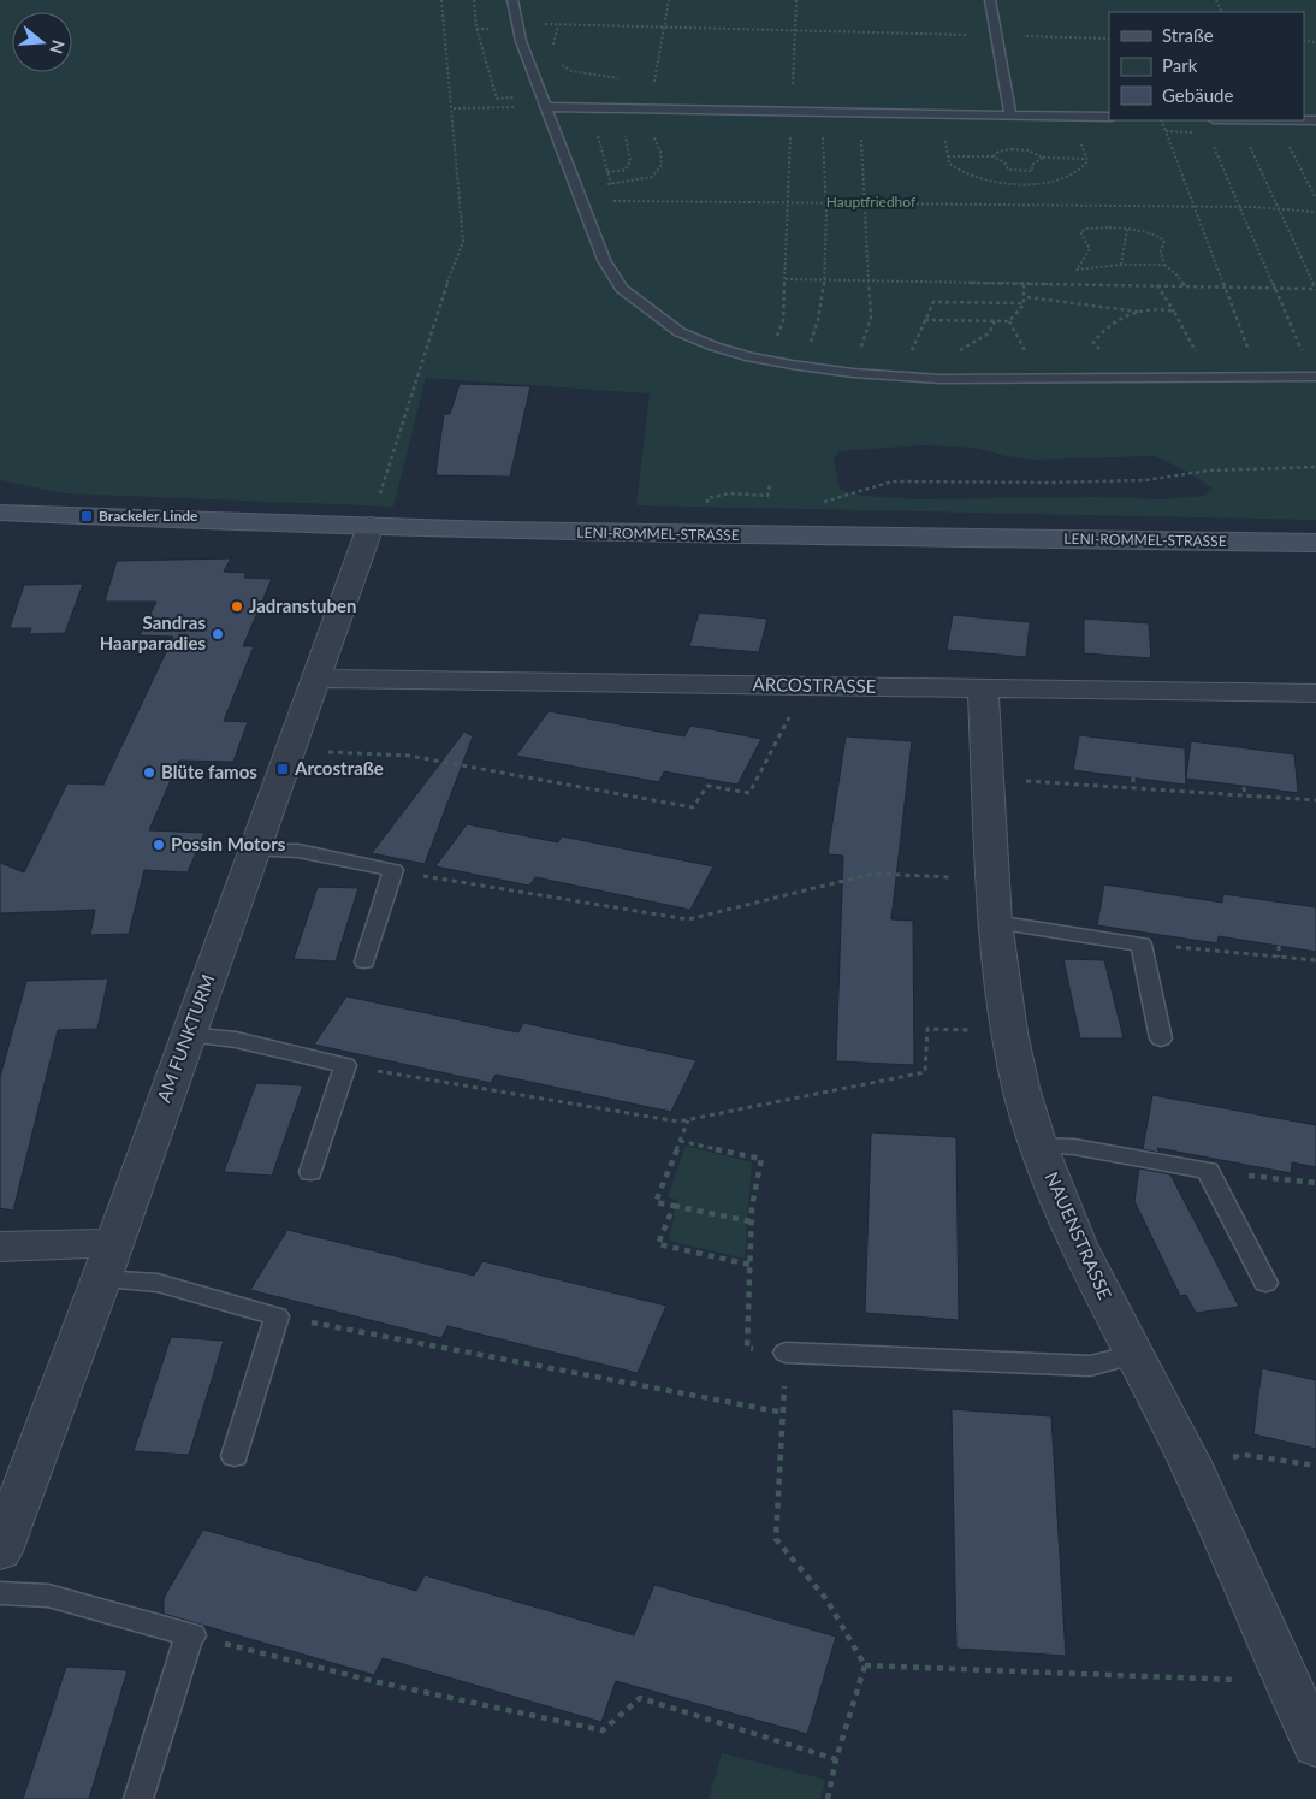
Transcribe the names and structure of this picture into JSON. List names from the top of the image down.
{
  "streets": {
    "main road": ["LENI-ROMMEL-STRASSE"],
    "street": ["ARCOSTRASSE", "AM FUNKTURM", "NAUENSTRASSE"]
  },
  "crossings": [
    ["LENI-ROMMEL-STRASSE", "AM FUNKTURM"],
    ["ARCOSTRASSE", "AM FUNKTURM"],
    ["ARCOSTRASSE", "NAUENSTRASSE"]
  ],
  "parks": ["Hauptfriedhof"],
  "places": {
    "transit": ["Brackeler Linde", "Arcostraße"],
    "other": [
      "Jadranstuben",
      "Sandras Haarparadies",
      "Blüte famos",
      "Possin Motors"
    ]
  },
  "legend": ["Straße", "Park", "Gebäude"],
  "north": "right"
}
